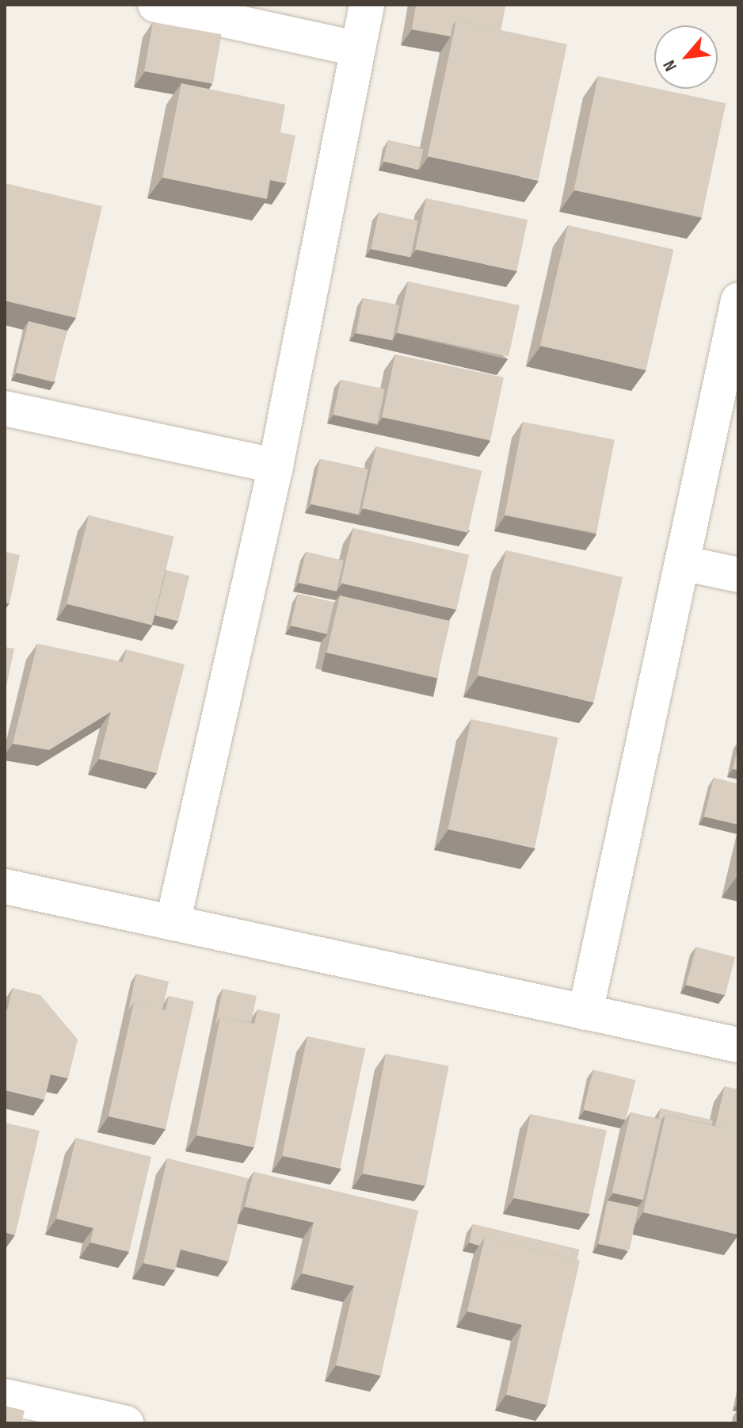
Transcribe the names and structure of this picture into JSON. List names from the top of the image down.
{
  "north": "bottom left"
}
